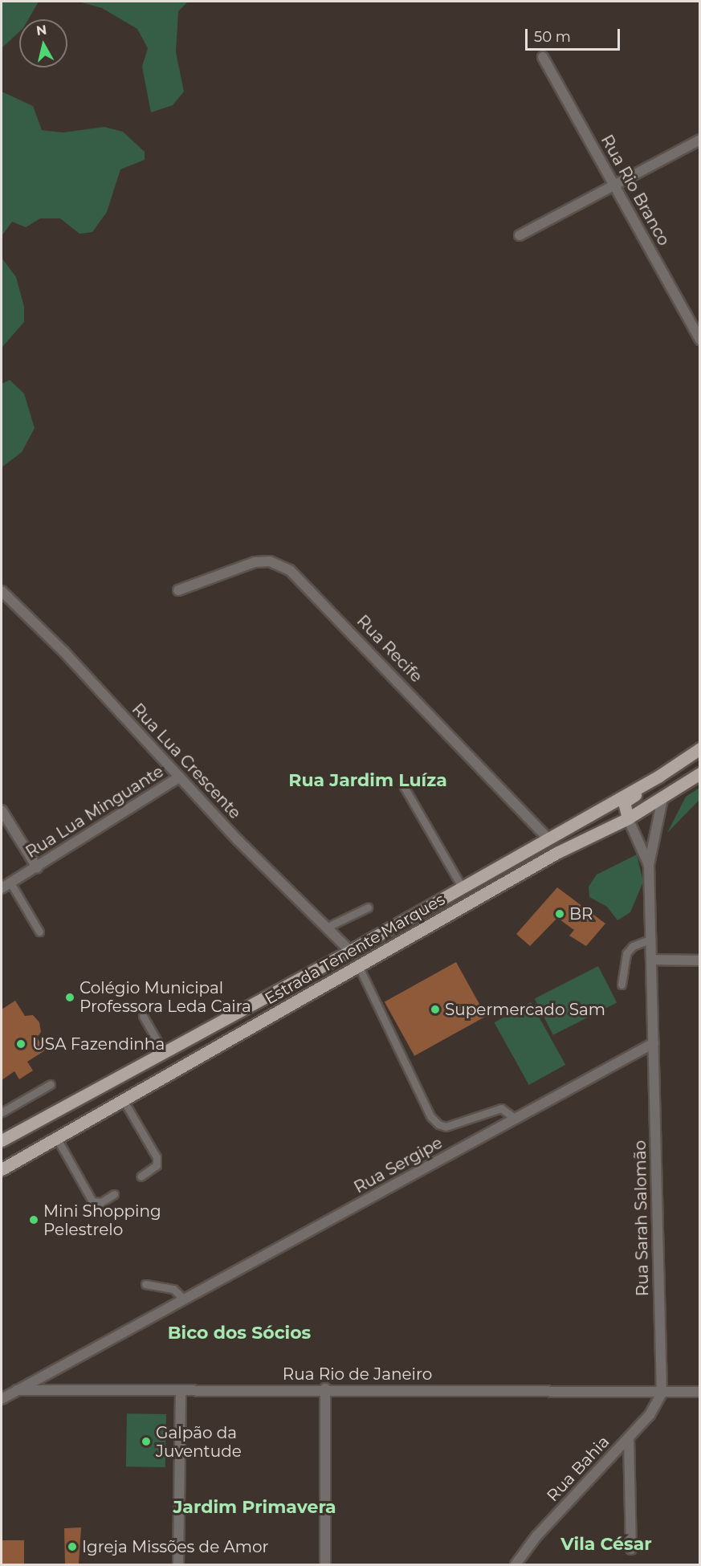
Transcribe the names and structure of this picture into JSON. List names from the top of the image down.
{
  "streets": {
    "main road": ["Estrada Tenente Marques"],
    "street": [
      "Rua Rio Branco",
      "Rua Recife",
      "Rua Lua Crescente",
      "Rua Lua Minguante",
      "Rua Sergipe",
      "Rua Sarah Salomão",
      "Rua Rio de Janeiro",
      "Rua Bahia"
    ]
  },
  "crossings": [
    ["Rua Recife", "Estrada Tenente Marques"],
    ["Rua Lua Crescente", "Rua Lua Minguante"],
    ["Rua Lua Crescente", "Estrada Tenente Marques"],
    ["Rua Sergipe", "Rua Sarah Salomão"],
    ["Rua Sergipe", "Rua Rio de Janeiro"],
    ["Rua Sarah Salomão", "Rua Rio de Janeiro"],
    ["Rua Sarah Salomão", "Rua Bahia"],
    ["Rua Rio de Janeiro", "Rua Bahia"]
  ],
  "districts": [
    "Rua Jardim Luíza",
    "Bico dos Sócios",
    "Jardim Primavera",
    "Vila César"
  ],
  "places": [
    "BR",
    "Colégio Municipal Professora Leda Caira",
    "Supermercado Sam",
    "USA Fazendinha",
    "Mini Shopping Pelestrelo",
    "Galpão da Juventude",
    "Igreja Missões de Amor"
  ],
  "scale_bar": "50 m",
  "north": "top"
}
